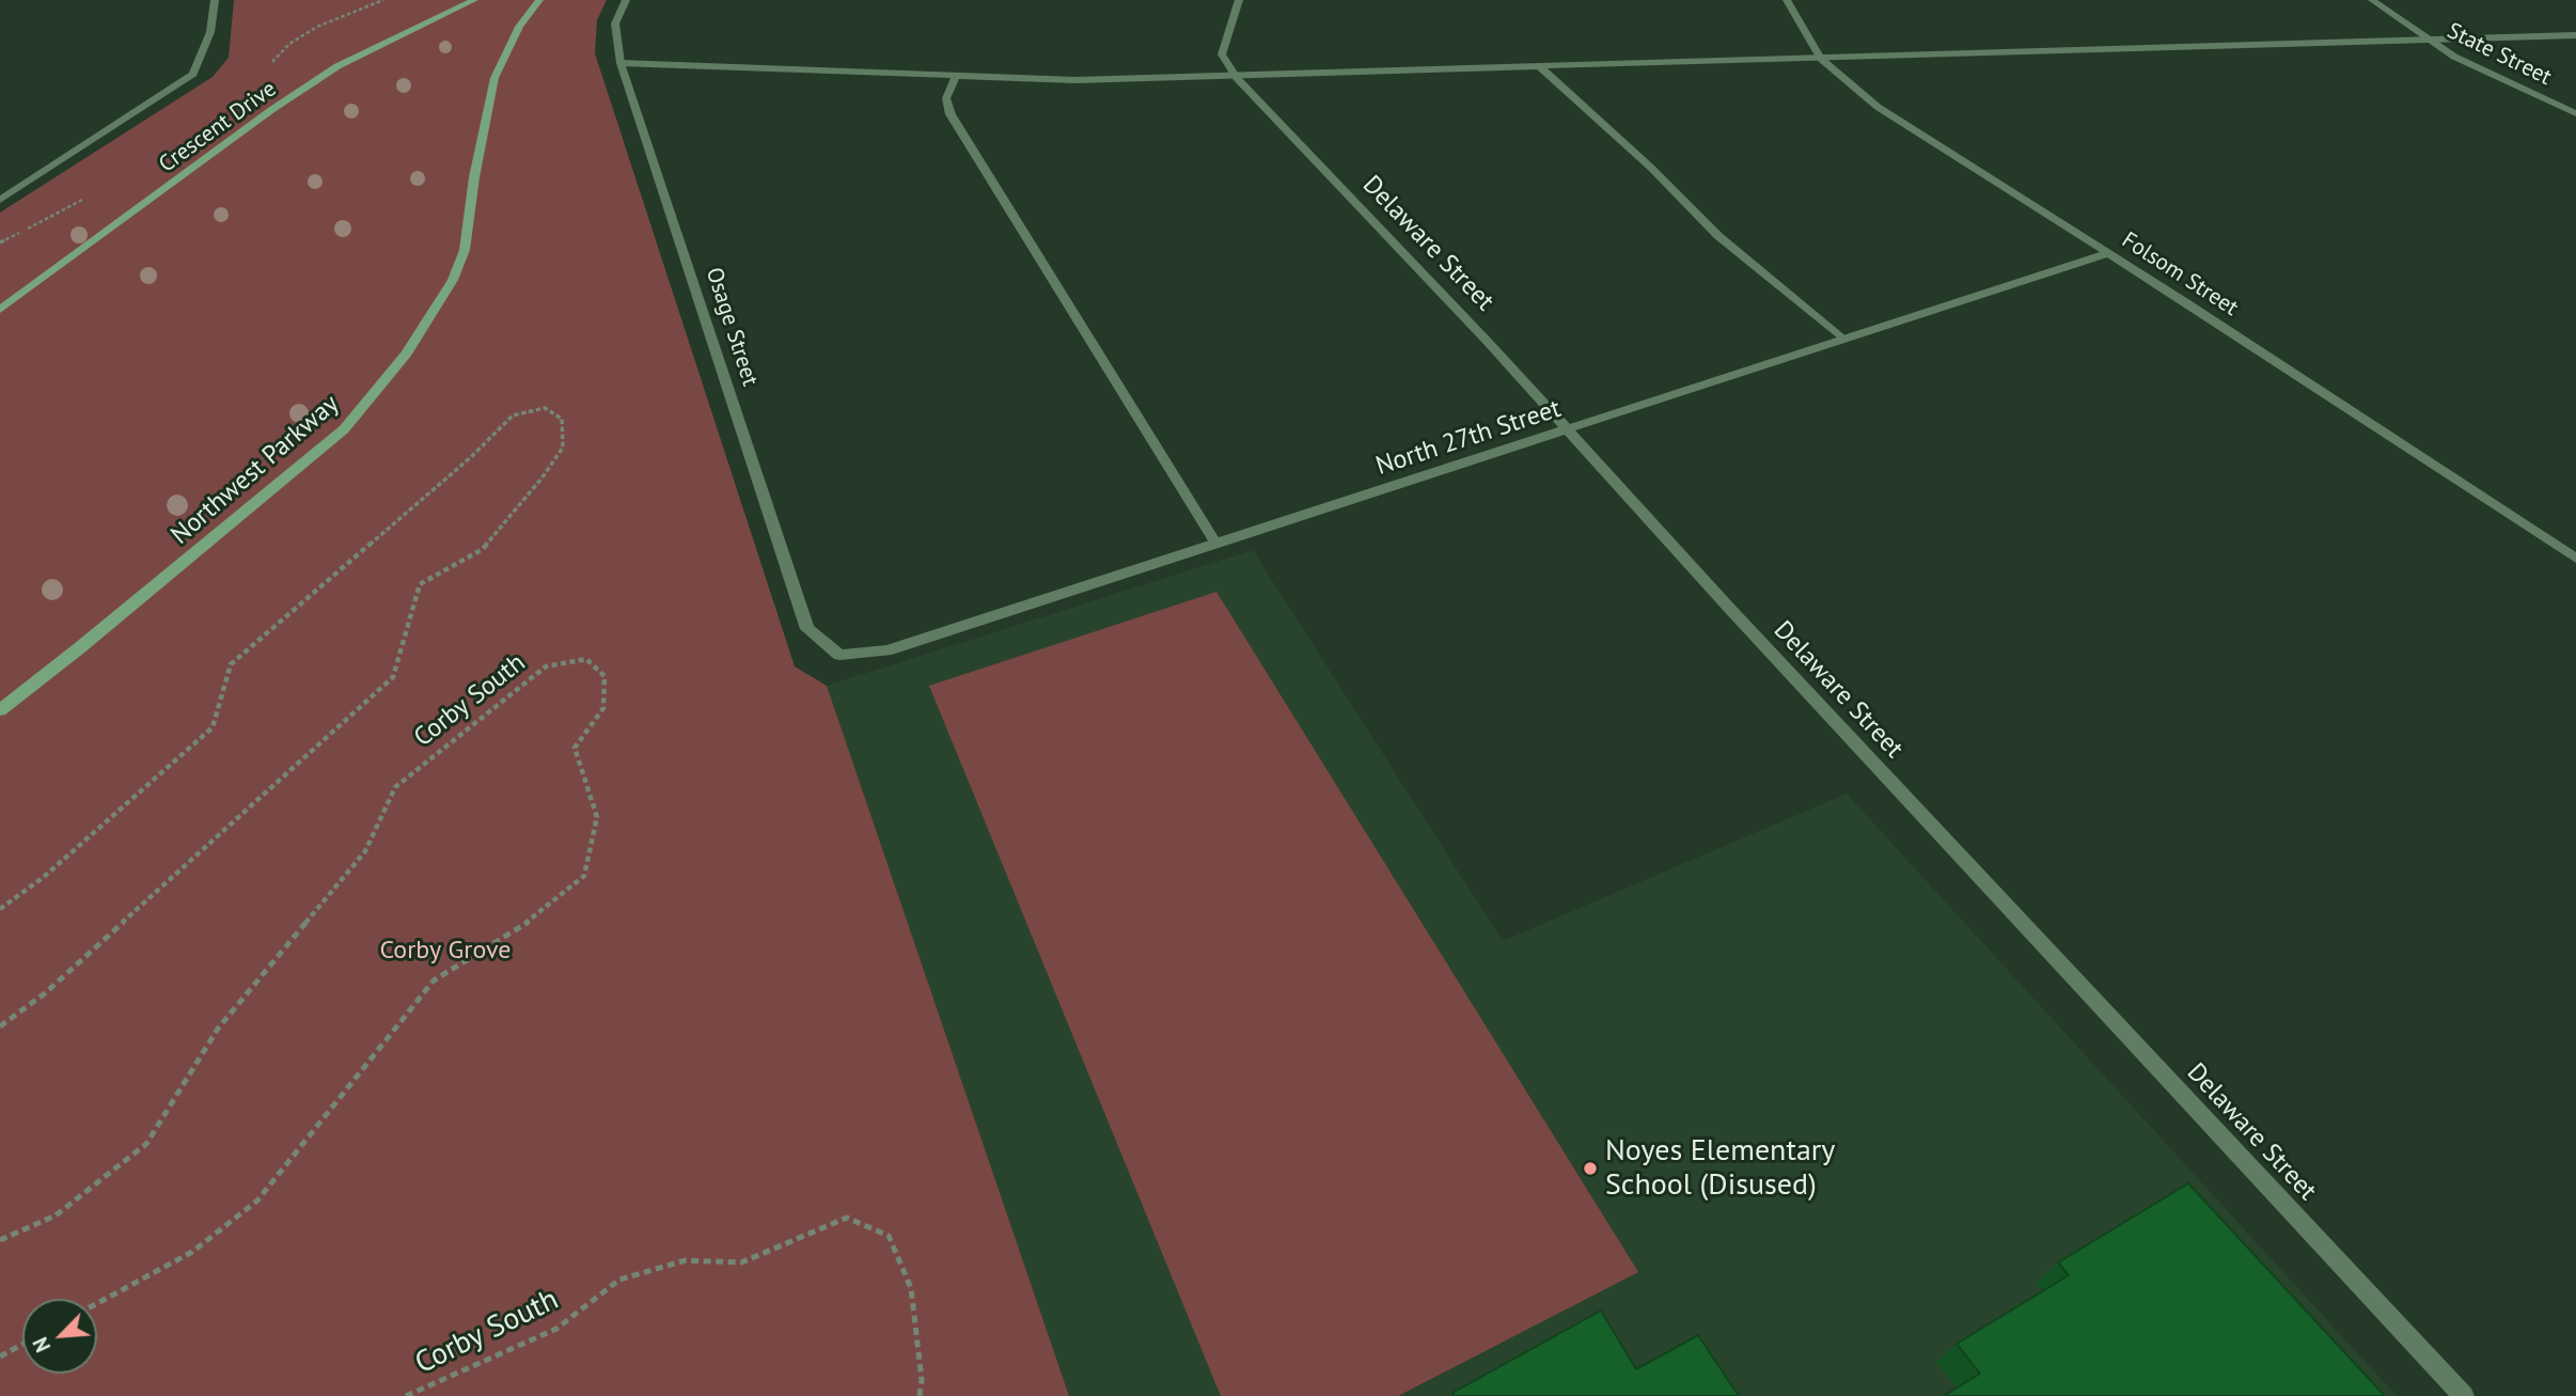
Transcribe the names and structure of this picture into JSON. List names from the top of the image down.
{
  "streets": {
    "street": [
      "State Street",
      "Crescent Drive",
      "Delaware Street",
      "Folsom Street",
      "Osage Street",
      "North 27th Street",
      "Northwest Parkway"
    ],
    "path": ["Corby South"]
  },
  "crossings": [
    ["Delaware Street", "North 27th Street"],
    ["Folsom Street", "North 27th Street"],
    ["Osage Street", "North 27th Street"]
  ],
  "parks": ["Corby Grove"],
  "places": ["Noyes Elementary School (Disused)"],
  "north": "bottom left"
}
